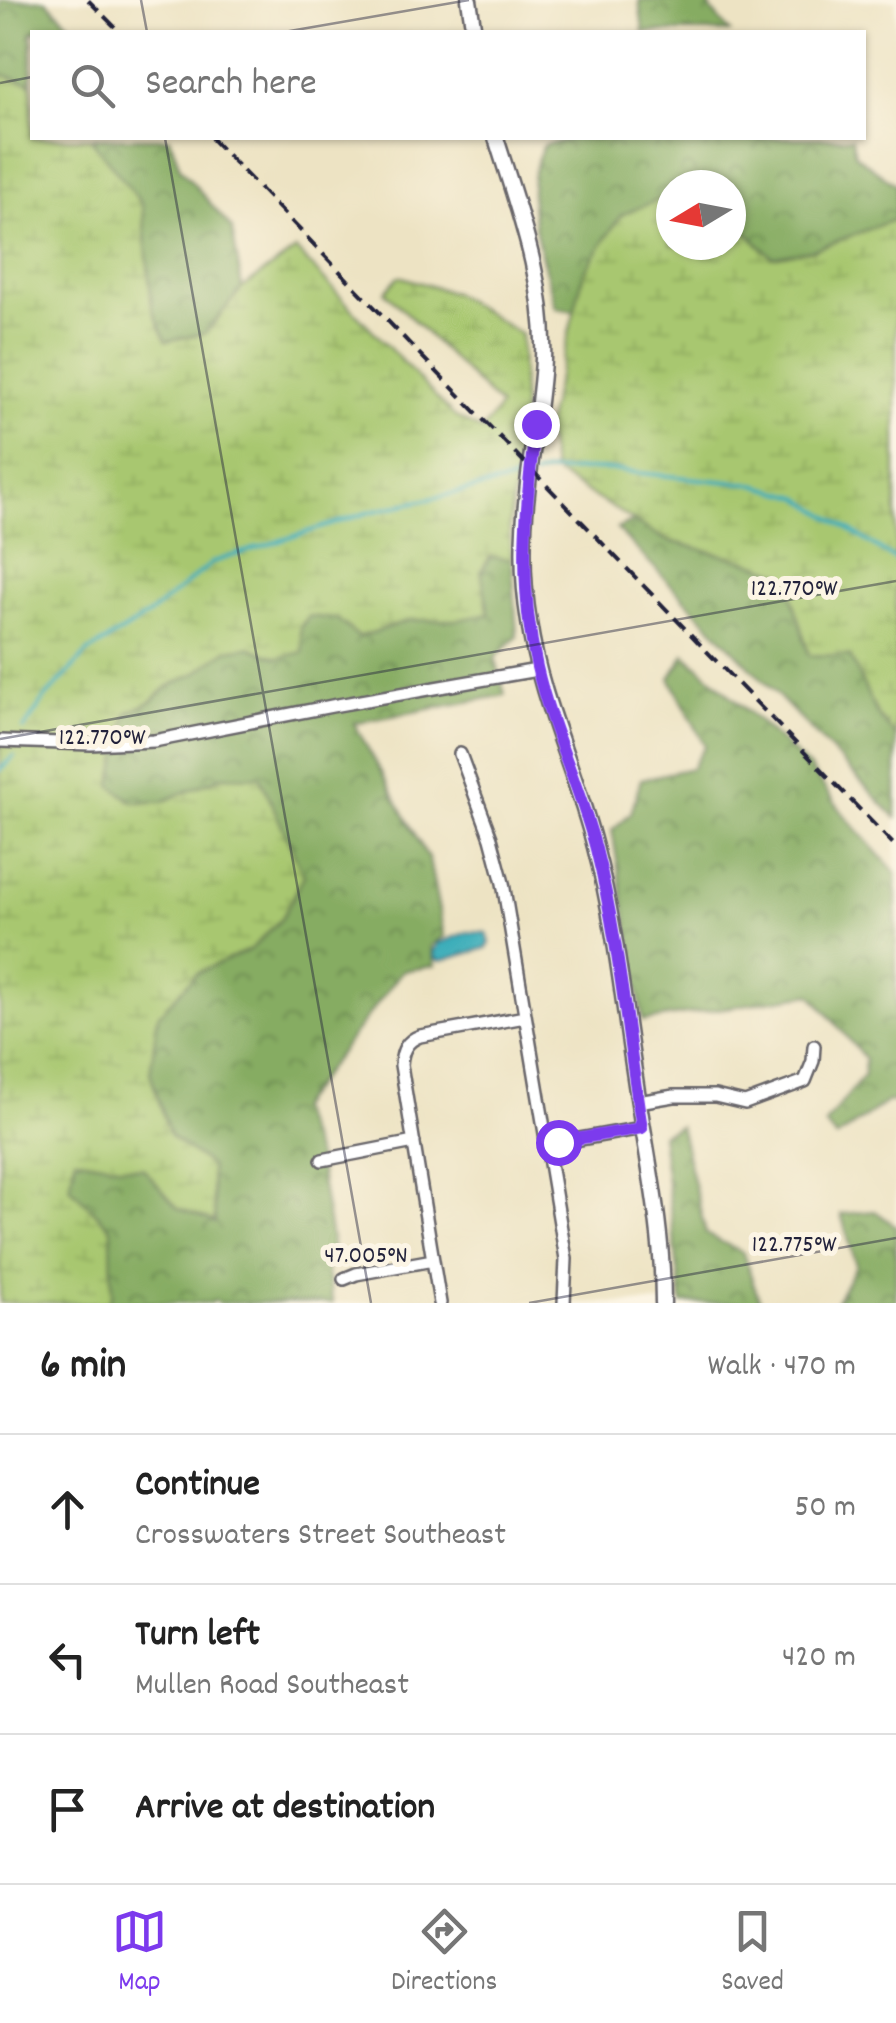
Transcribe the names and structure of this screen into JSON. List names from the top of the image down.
{
  "north": "left",
  "page": {
    "search": "Search here",
    "heading": ["6 min", "Walk · 470 m"],
    "list": [
      ["Continue", "Crosswaters Street Southeast", "50 m"],
      ["Turn left", "Mullen Road Southeast", "420 m"],
      "Arrive at destination"
    ],
    "nav": ["Map", "Directions", "Saved"]
  },
  "coordinates": ["122.770°W", "122.775°W", "47.005°N"]
}
